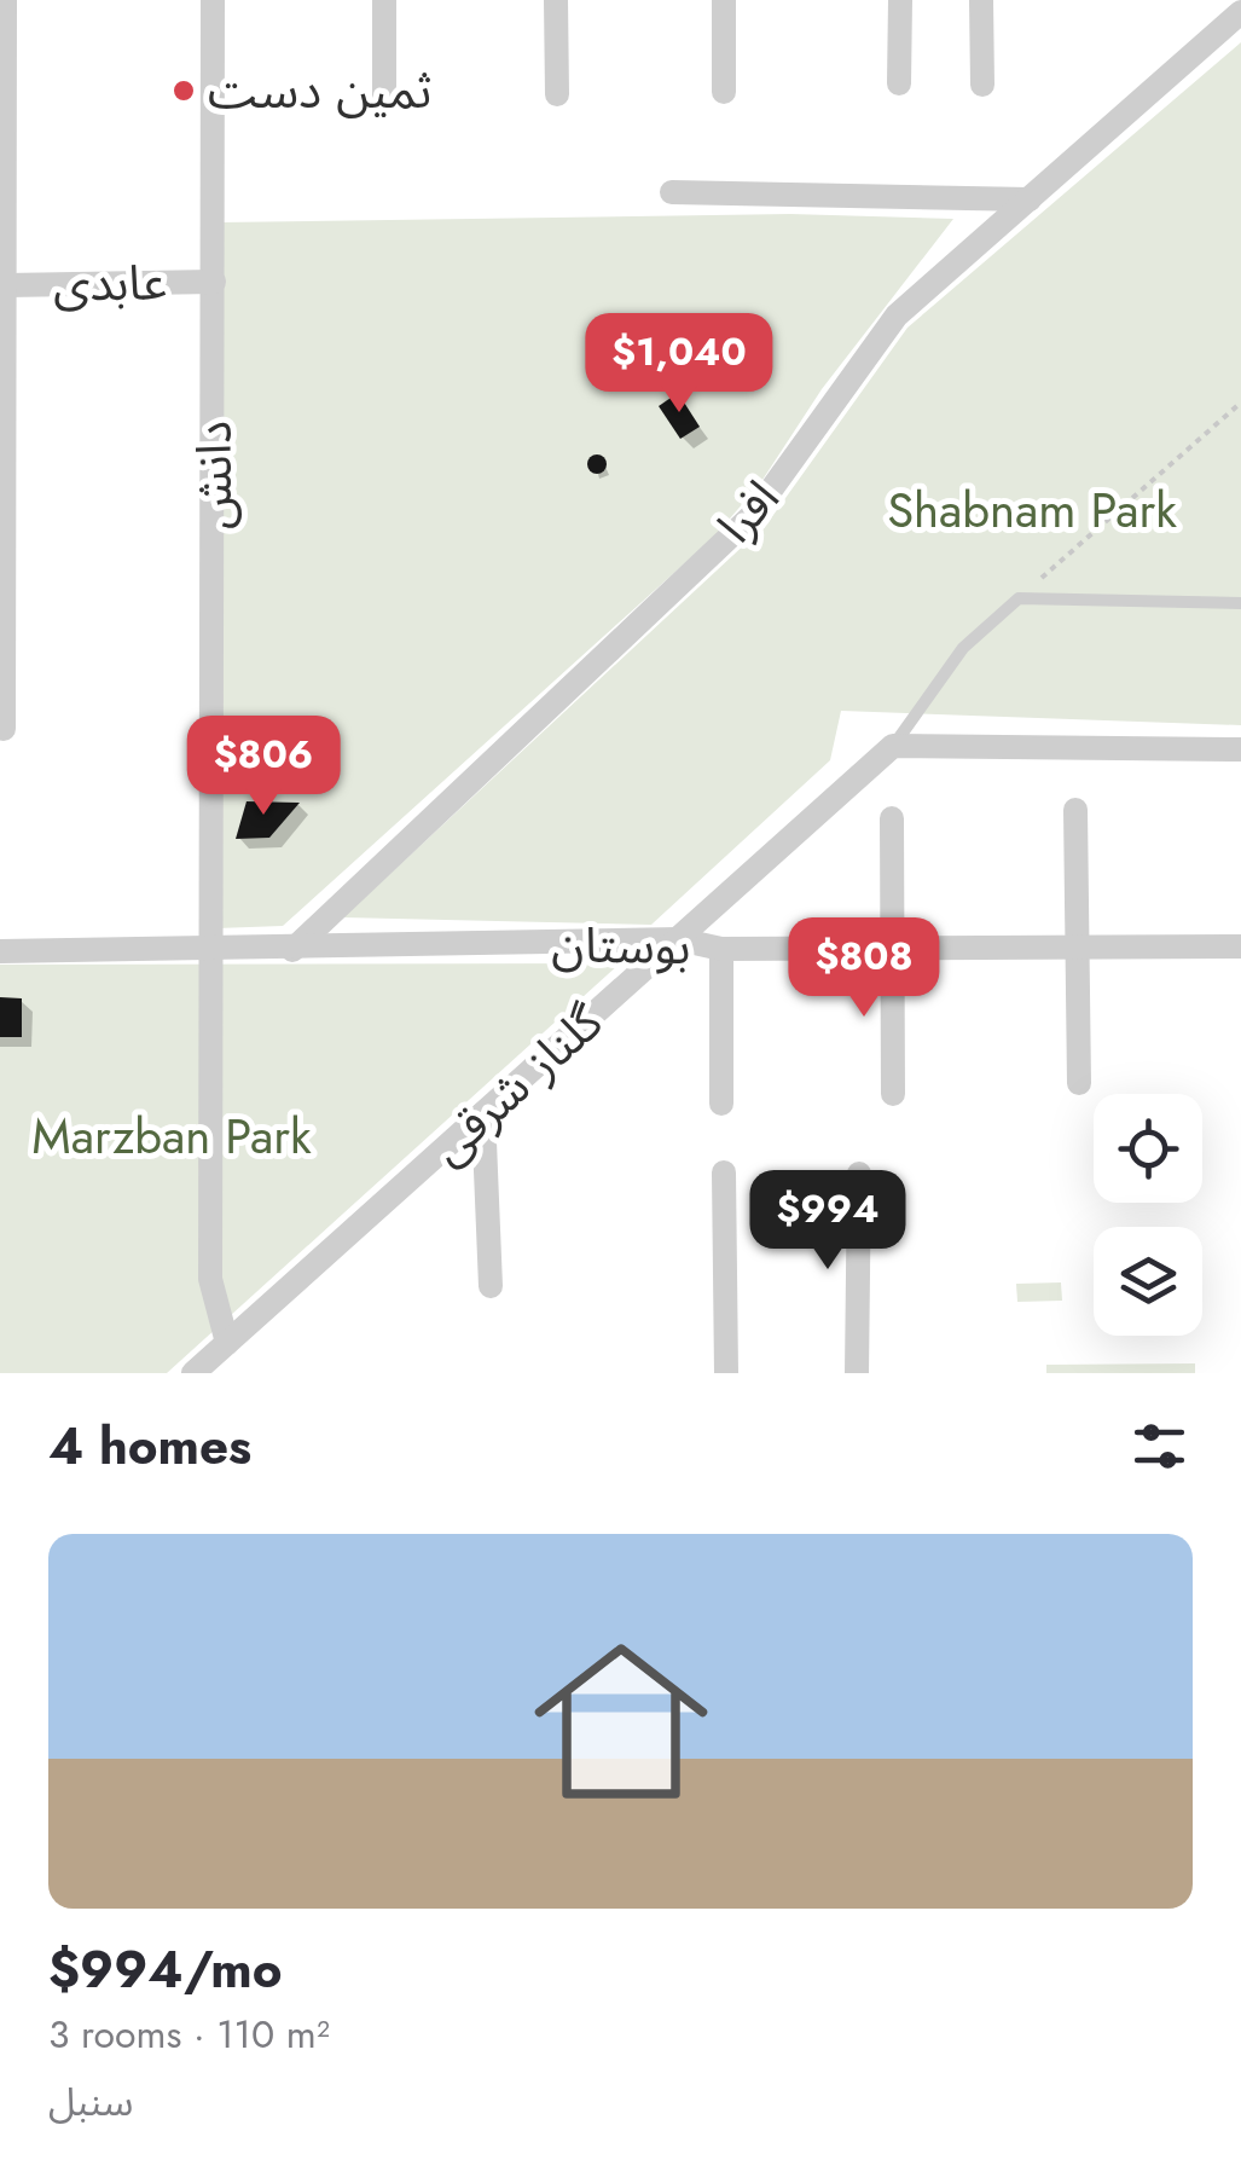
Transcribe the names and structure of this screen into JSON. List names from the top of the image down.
{
  "streets": {
    "street": [
      "عابدی",
      "دانش",
      "افرا",
      "بوستان",
      "گلناز شرقی"
    ]
  },
  "crossings": [
    ["عابدی", "دانش"],
    ["دانش", "بوستان"],
    ["دانش", "گلناز شرقی"],
    ["افرا", "بوستان"],
    ["بوستان", "گلناز شرقی"]
  ],
  "parks": ["Shabnam Park", "Marzban Park"],
  "places": ["ثمین دست"],
  "page": {
    "price": [
      "$1,040",
      "$806",
      "$808",
      "$994"
    ],
    "heading": "4 homes",
    "list": [
      {
        "name": "$994/mo",
        "note": "3 rooms · 110 m² · سنبل"
      }
    ]
  }
}
